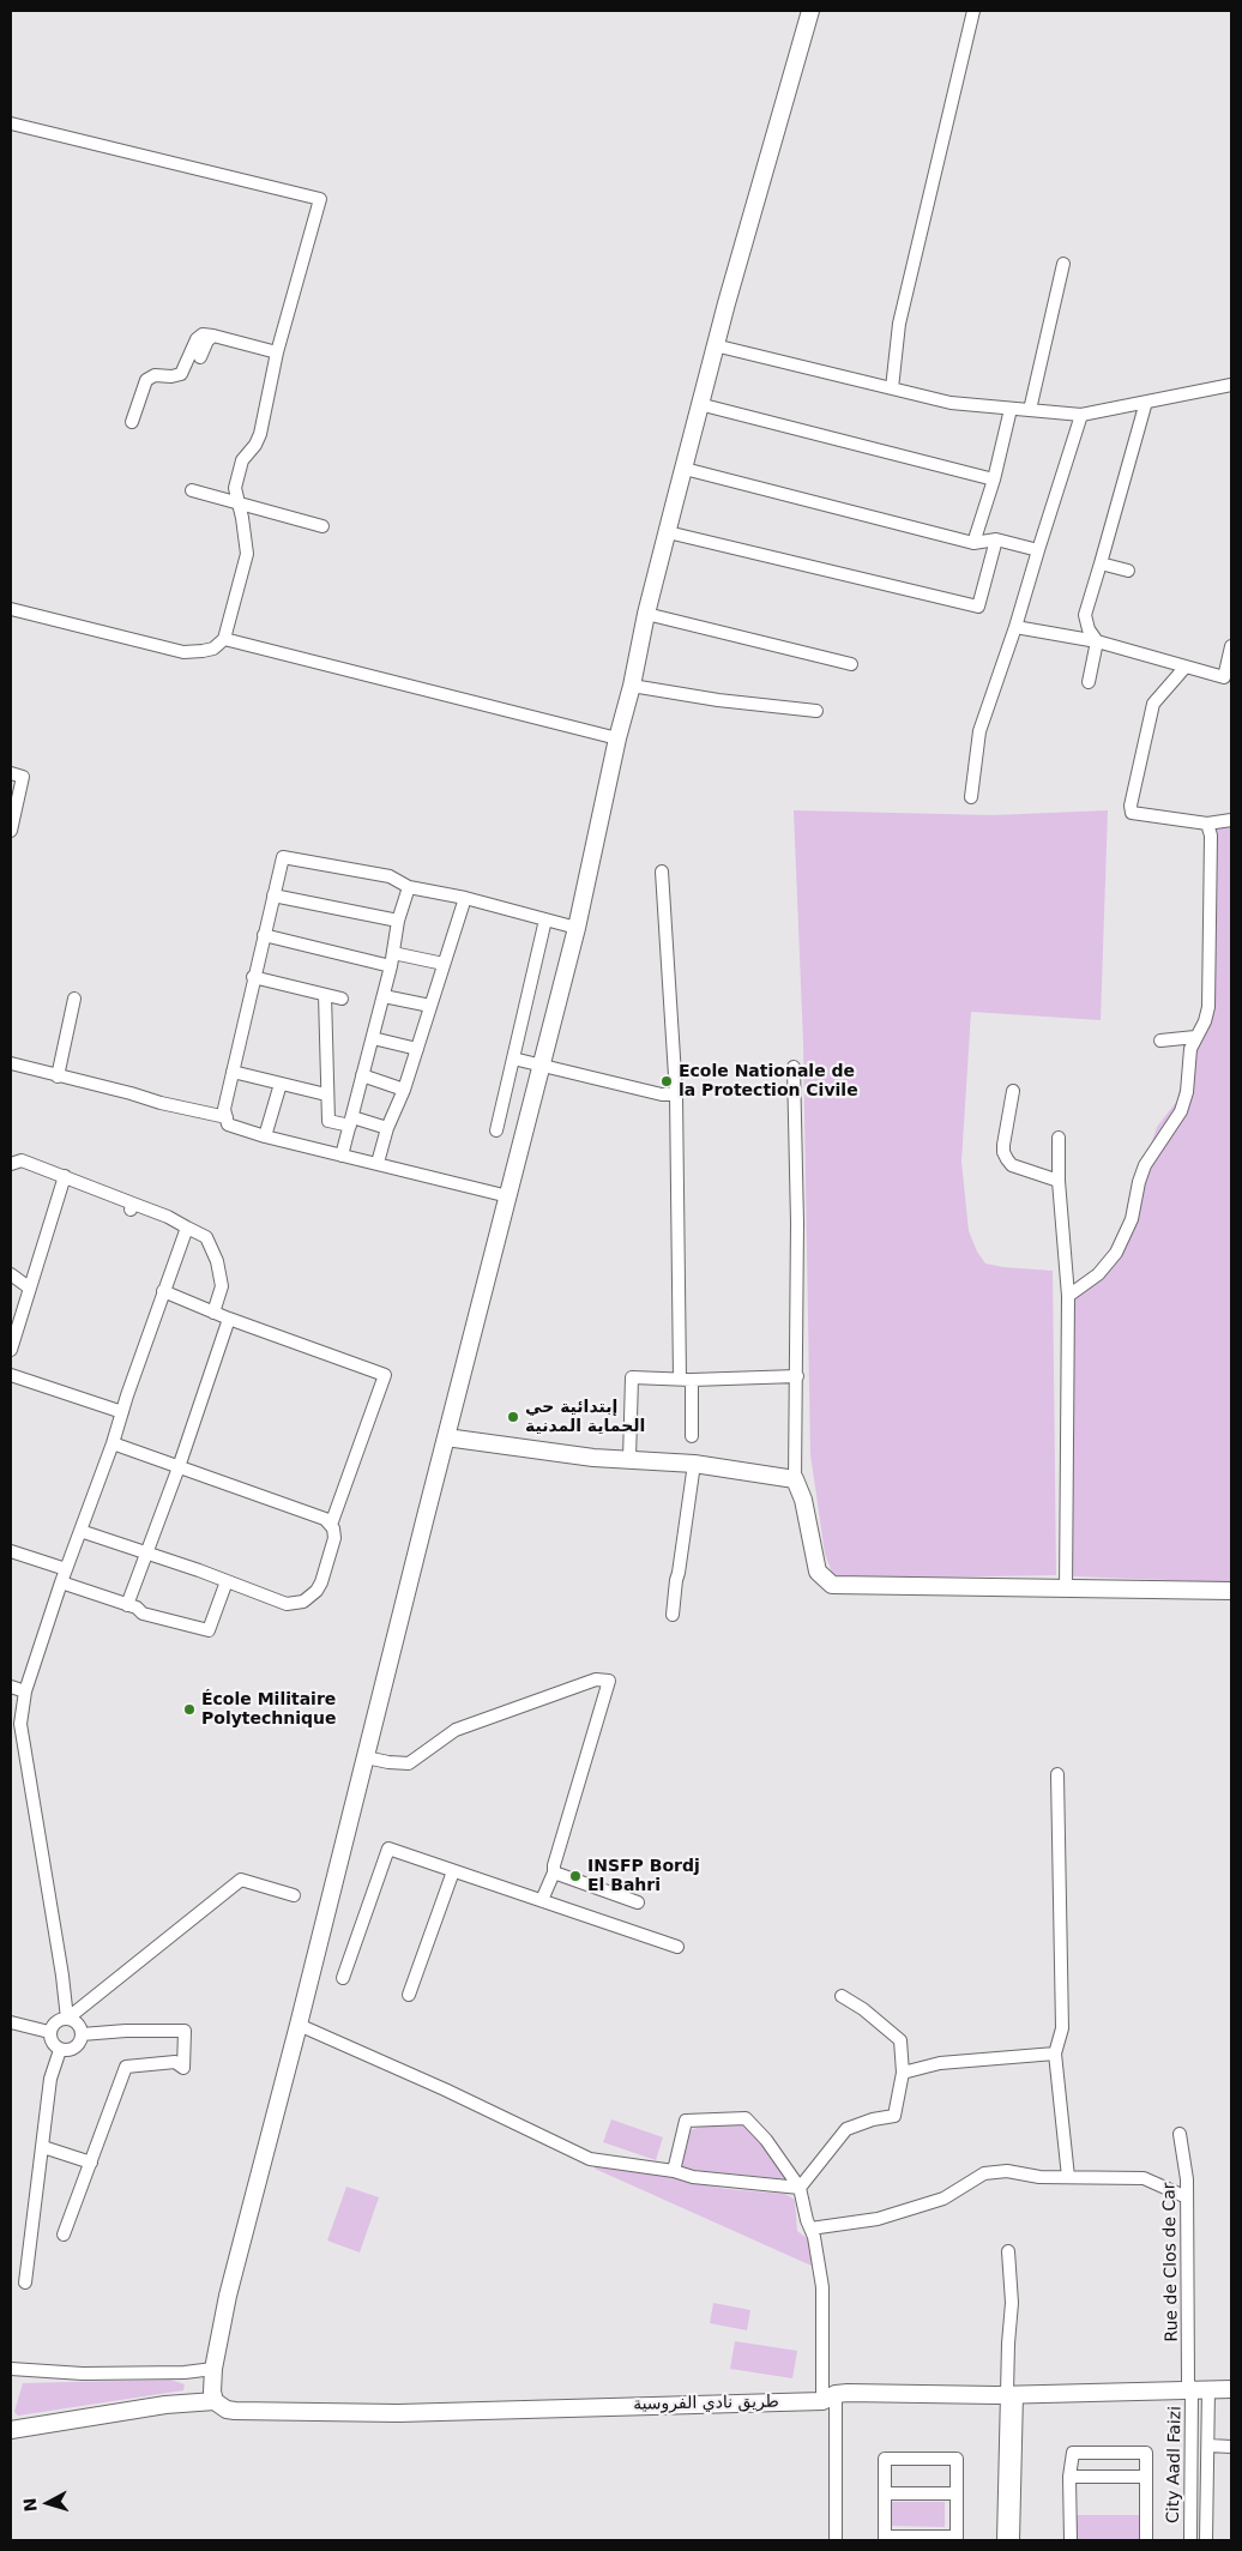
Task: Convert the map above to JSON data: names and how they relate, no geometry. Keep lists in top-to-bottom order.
{
  "streets": {
    "main road": ["طريق نادي الفروسية"],
    "street": ["Rue de Clos de Car", "City Aadl Faizi"]
  },
  "crossings": [
    ["Rue de Clos de Car", "طريق نادي الفروسية"],
    ["Rue de Clos de Car", "City Aadl Faizi"],
    ["طريق نادي الفروسية", "City Aadl Faizi"]
  ],
  "places": [
    "Ecole Nationale de la Protection Civile",
    "إبتدائية حي الحماية المدنية",
    "École Militaire Polytechnique",
    "INSFP Bordj El Bahri"
  ],
  "north": "left"
}
